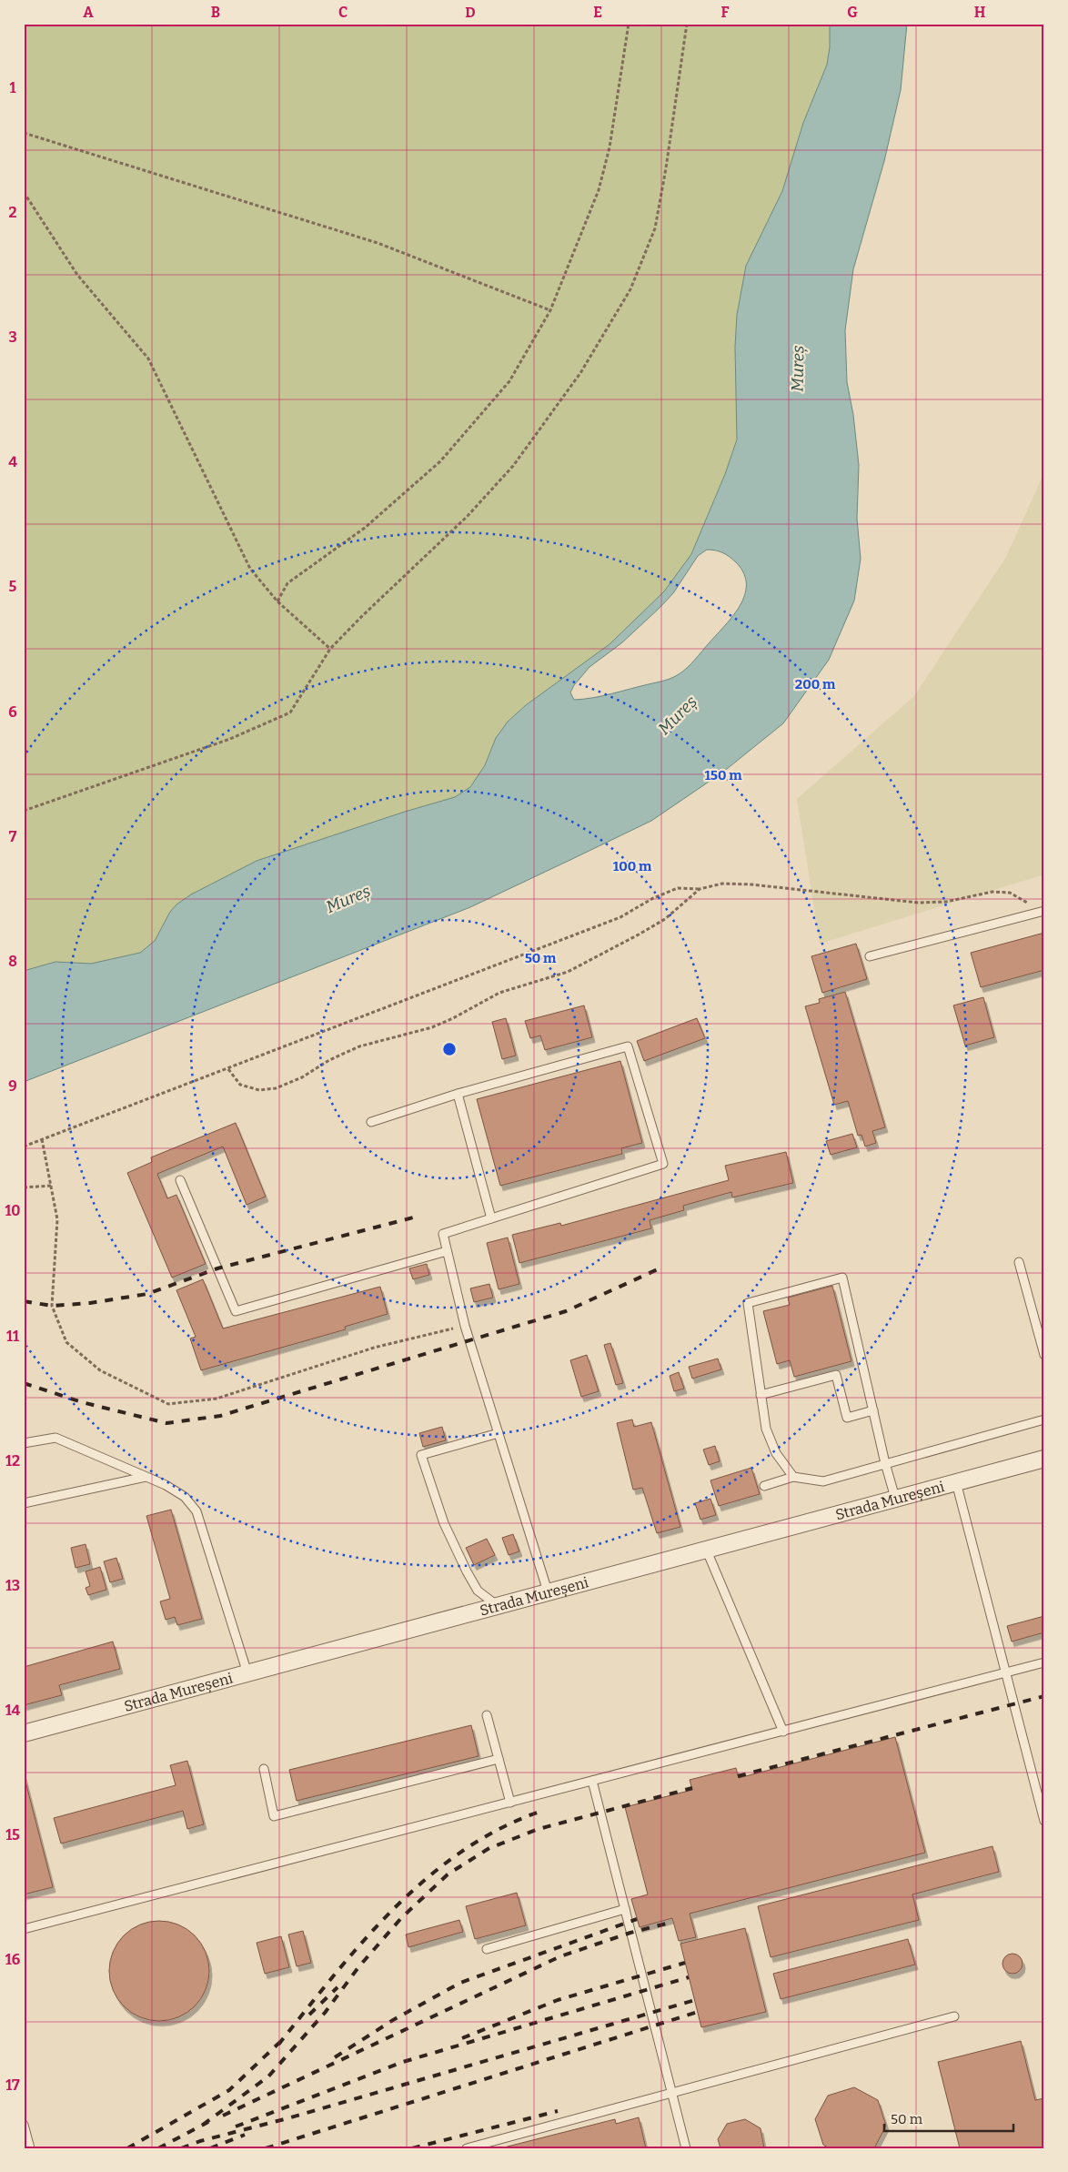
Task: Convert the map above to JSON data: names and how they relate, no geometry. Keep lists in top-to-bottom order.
{
  "streets": {
    "street": ["Strada Mureșeni"]
  },
  "water": ["Mureș"],
  "scale_bar": "50 m",
  "grid": {
    "columns": [
      "A",
      "B",
      "C",
      "D",
      "E",
      "F",
      "G",
      "H"
    ],
    "rows": [
      "1",
      "2",
      "3",
      "4",
      "5",
      "6",
      "7",
      "8",
      "9",
      "10",
      "11",
      "12",
      "13",
      "14",
      "15",
      "16",
      "17"
    ]
  },
  "rings": [
    "200 m",
    "150 m",
    "100 m",
    "50 m"
  ]
}
